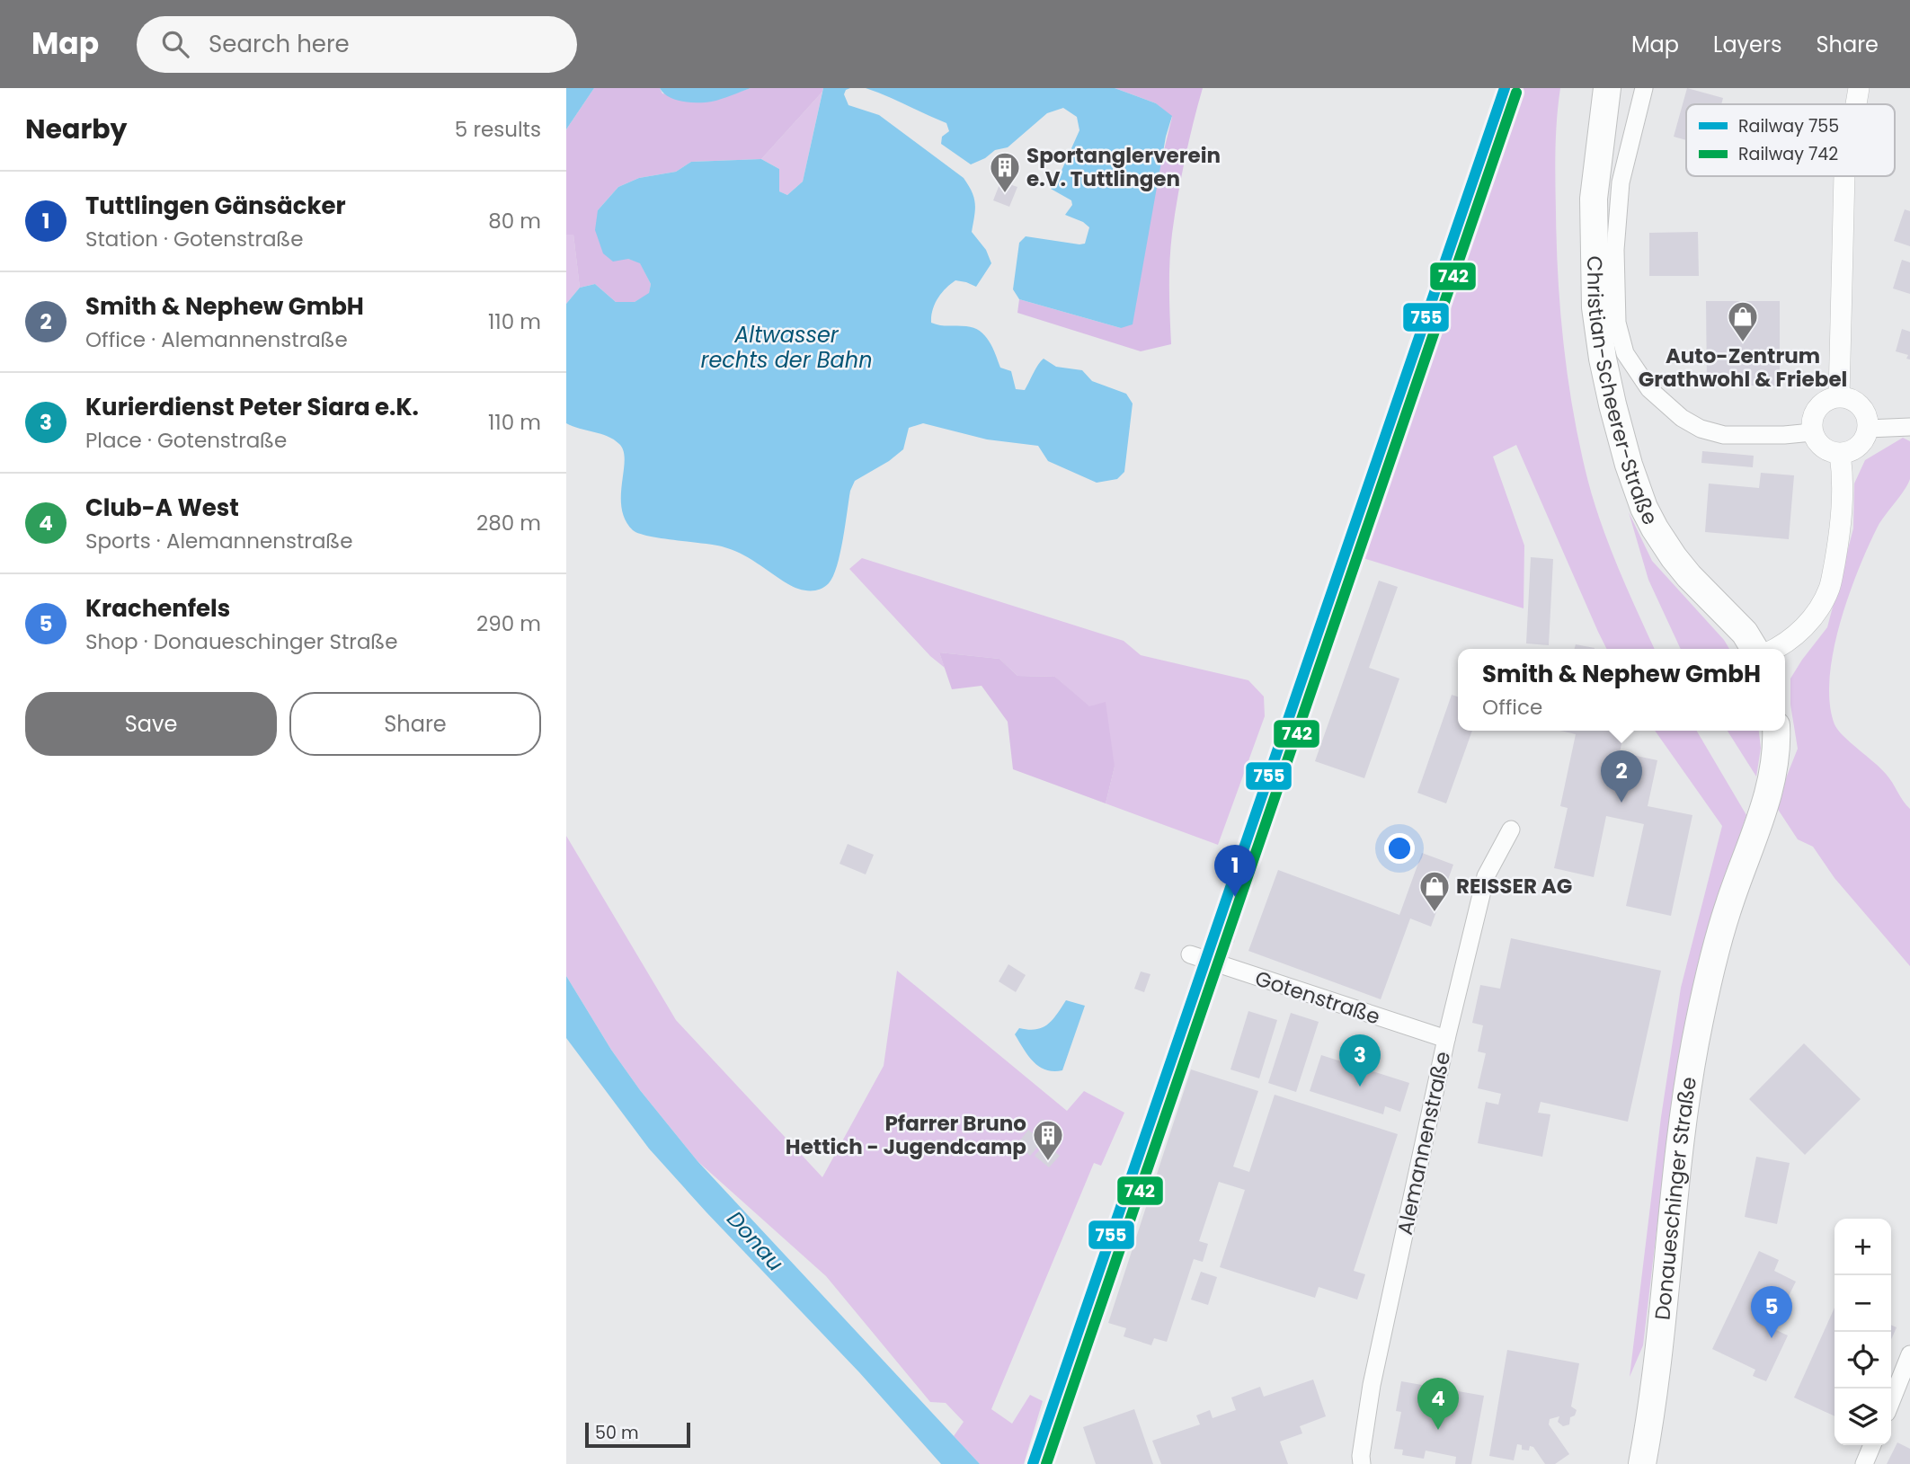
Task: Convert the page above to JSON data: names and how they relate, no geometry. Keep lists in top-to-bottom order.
{
  "streets": {
    "main road": ["Christian-Scheerer-Straße", "Donaueschinger Straße"],
    "street": ["Gotenstraße", "Alemannenstraße"]
  },
  "crossings": [
    ["Gotenstraße", "Alemannenstraße"]
  ],
  "water": ["Altwasser rechts der Bahn", "Donau"],
  "places": {
    "building": ["Sportanglerverein e.V. Tuttlingen", "Pfarrer Bruno Hettich - Jugendcamp"],
    "shop": ["Auto-Zentrum Grathwohl & Friebel", "REISSER AG"]
  },
  "lines": ["rail line 755", "rail line 742"],
  "legend": ["Railway 755", "Railway 742"],
  "scale_bar": "50 m",
  "page": {
    "header": "Map",
    "search": "Search here",
    "nav": ["Map", "Layers", "Share"],
    "heading": ["Nearby", "5 results"],
    "list": [
      {
        "mark": "1",
        "name": "Tuttlingen Gänsäcker",
        "note": "Station · Gotenstraße",
        "value": "80 m"
      },
      {
        "mark": "2",
        "name": "Smith & Nephew GmbH",
        "note": "Office · Alemannenstraße",
        "value": "110 m"
      },
      {
        "mark": "3",
        "name": "Kurierdienst Peter Siara e.K.",
        "note": "Place · Gotenstraße",
        "value": "110 m"
      },
      {
        "mark": "4",
        "name": "Club-A West",
        "note": "Sports · Alemannenstraße",
        "value": "280 m"
      },
      {
        "mark": "5",
        "name": "Krachenfels",
        "note": "Shop · Donaueschinger Straße",
        "value": "290 m"
      }
    ],
    "popup": ["Smith & Nephew GmbH", "Office"],
    "buttons": ["Save", "Share"],
    "pins": [
      "2",
      "1",
      "3",
      "5",
      "4"
    ],
    "map_buttons": ["+", "−"],
    "scale": "50 m"
  }
}
